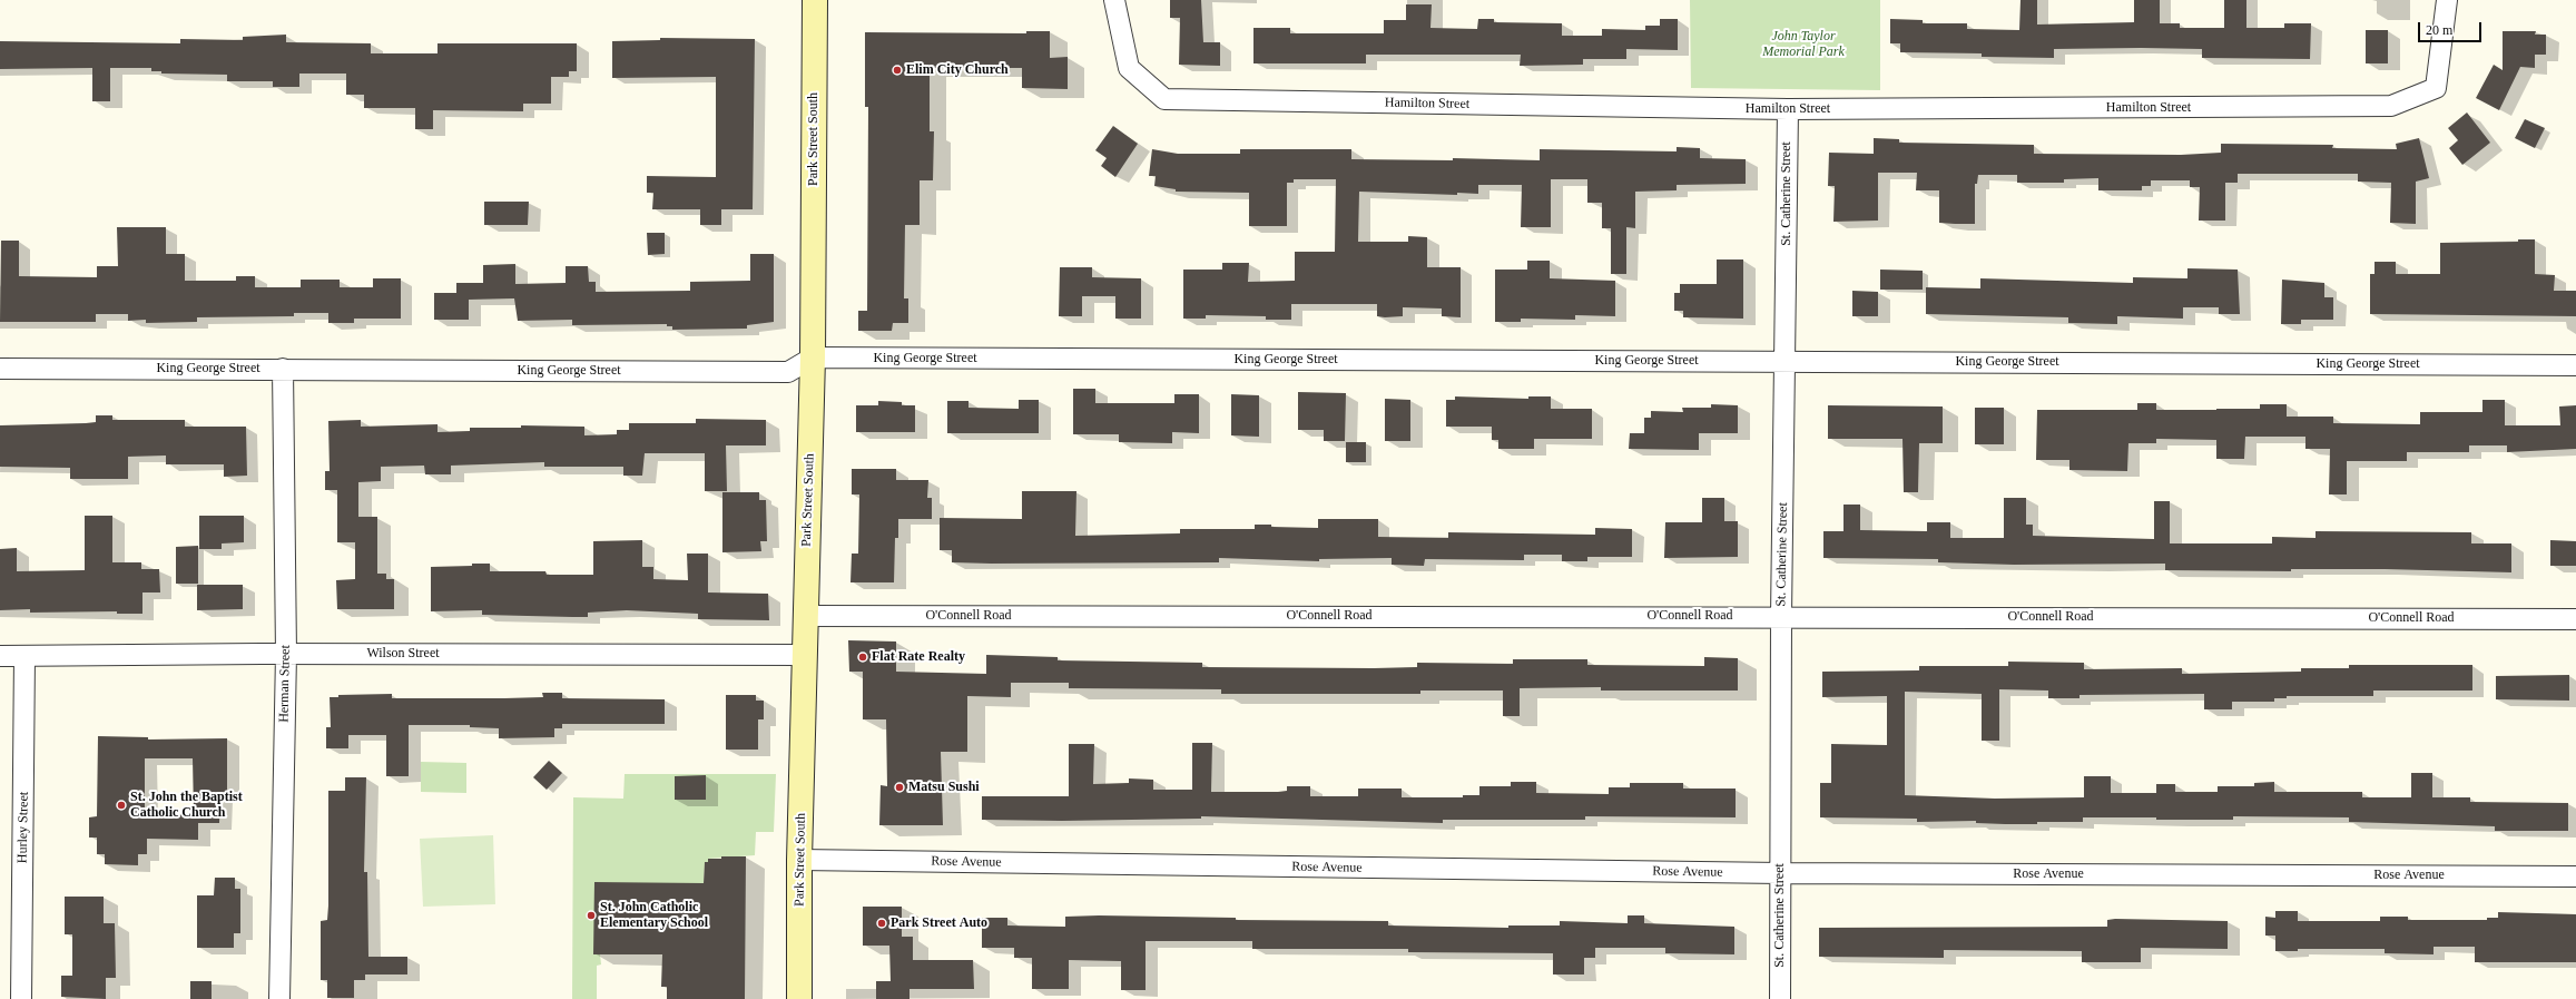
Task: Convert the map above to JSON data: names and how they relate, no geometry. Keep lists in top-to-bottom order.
{
  "streets": {
    "street": [
      "Hamilton Street",
      "Park Street South",
      "St. Catherine Street",
      "King George Street",
      "O'Connell Road",
      "Wilson Street",
      "Herman Street",
      "Hurley Street",
      "Rose Avenue"
    ]
  },
  "crossings": [
    ["Hamilton Street", "St. Catherine Street"],
    ["Park Street South", "King George Street"],
    ["Park Street South", "O'Connell Road"],
    ["Park Street South", "Wilson Street"],
    ["Park Street South", "Rose Avenue"],
    ["St. Catherine Street", "King George Street"],
    ["St. Catherine Street", "O'Connell Road"],
    ["St. Catherine Street", "Rose Avenue"],
    ["King George Street", "Herman Street"],
    ["Wilson Street", "Herman Street"],
    ["Wilson Street", "Hurley Street"]
  ],
  "parks": ["John Taylor Memorial Park"],
  "places": [
    "Elim City Church",
    "Flat Rate Realty",
    "Matsu Sushi",
    "St. John the Baptist Catholic Church",
    "St. John Catholic Elementary School",
    "Park Street Auto"
  ],
  "scale_bar": "20 m"
}
